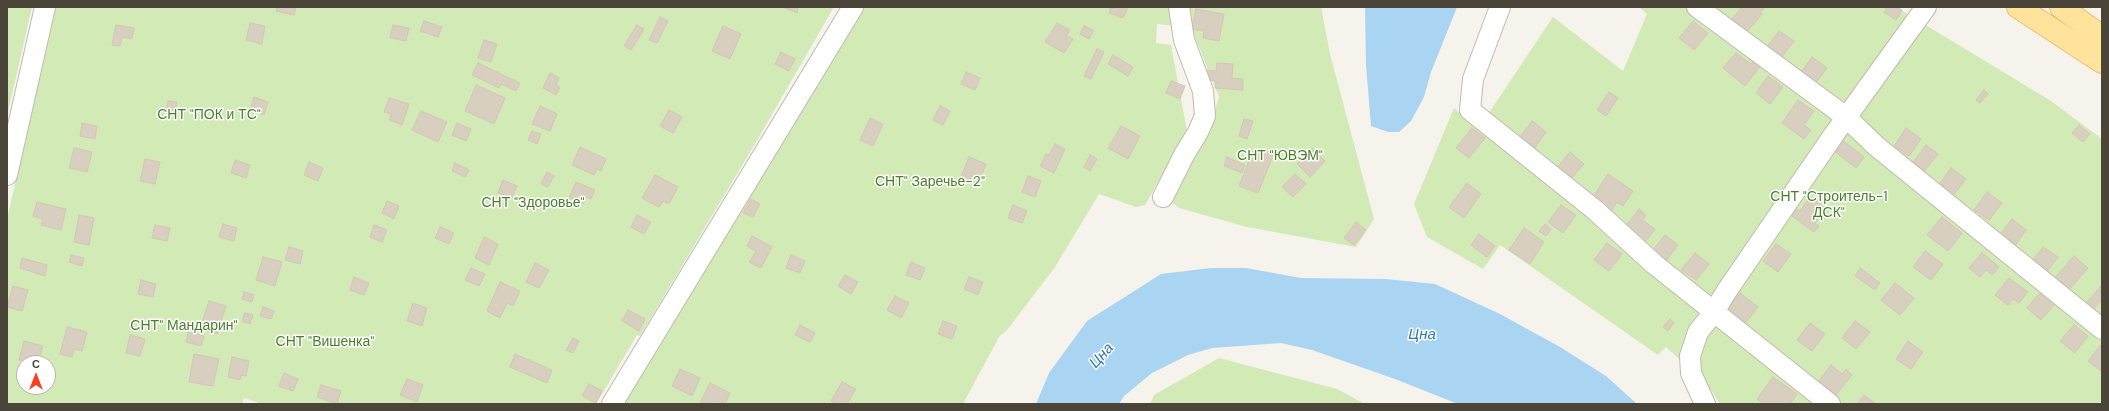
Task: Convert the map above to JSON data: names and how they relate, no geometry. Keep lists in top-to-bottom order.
{
  "water": ["Цна"],
  "parks": [
    "СНТ \"ПОК и ТС\"",
    "СНТ \"ЮВЭМ\"",
    "СНТ\" Заречье-2\"",
    "СНТ \"Строитель-1 ДСК\"",
    "СНТ \"Здоровье\"",
    "СНТ\" Мандарин\"",
    "СНТ \"Вишенка\""
  ],
  "north": "top"
}
